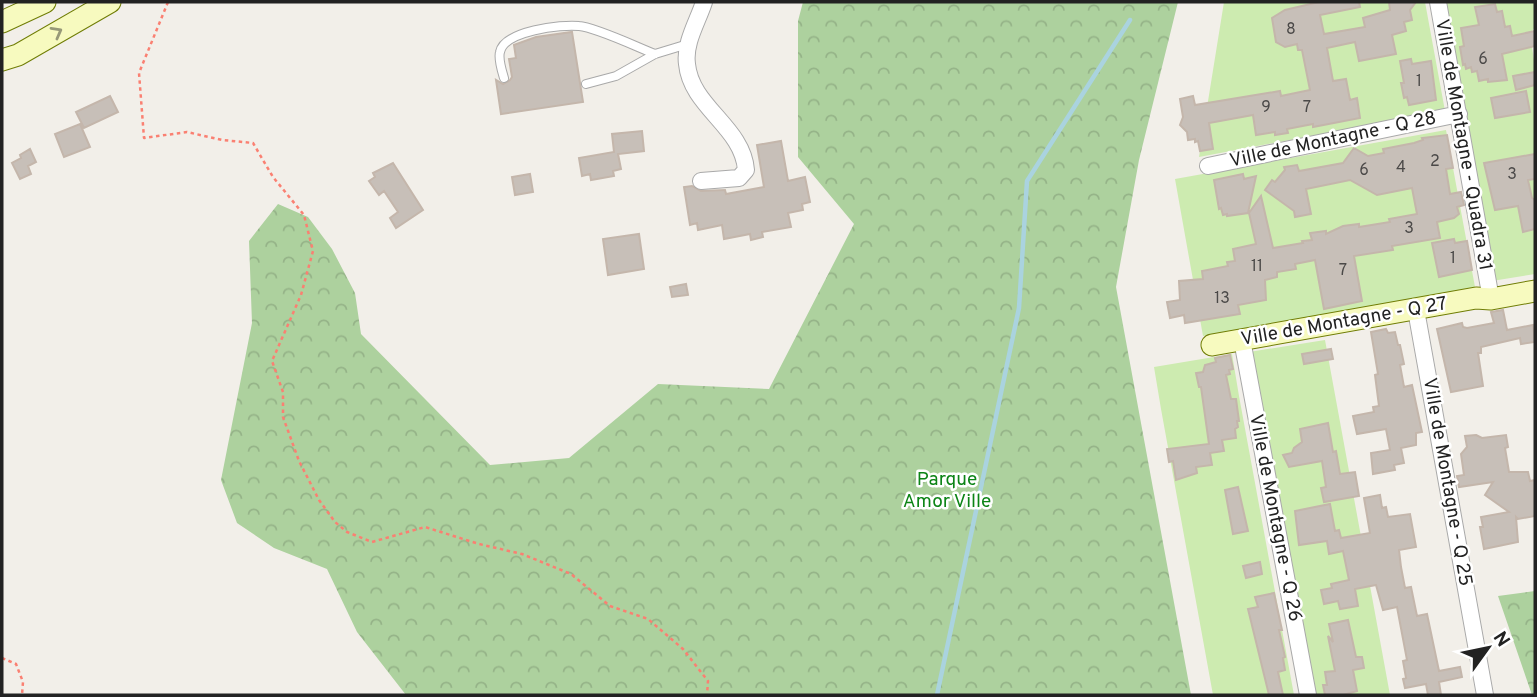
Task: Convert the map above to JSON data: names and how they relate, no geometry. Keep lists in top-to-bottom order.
{
  "streets": {
    "street": [
      "Ville de Montagne - Q 28",
      "Ville de Montagne - Quadra 31",
      "Ville de Montagne - Q 27",
      "Ville de Montagne - Q 25",
      "Ville de Montagne - Q 26"
    ]
  },
  "crossings": [
    ["Ville de Montagne - Q 28", "Ville de Montagne - Quadra 31"],
    ["Ville de Montagne - Quadra 31", "Ville de Montagne - Q 27"],
    ["Ville de Montagne - Q 27", "Ville de Montagne - Q 25"],
    ["Ville de Montagne - Q 27", "Ville de Montagne - Q 26"]
  ],
  "parks": ["Parque Amor Ville"],
  "house_numbers": [
    "8",
    "6",
    "1",
    "9",
    "7",
    "2",
    "4",
    "6",
    "3",
    "3",
    "1",
    "11",
    "7",
    "13"
  ],
  "north": "top right"
}
